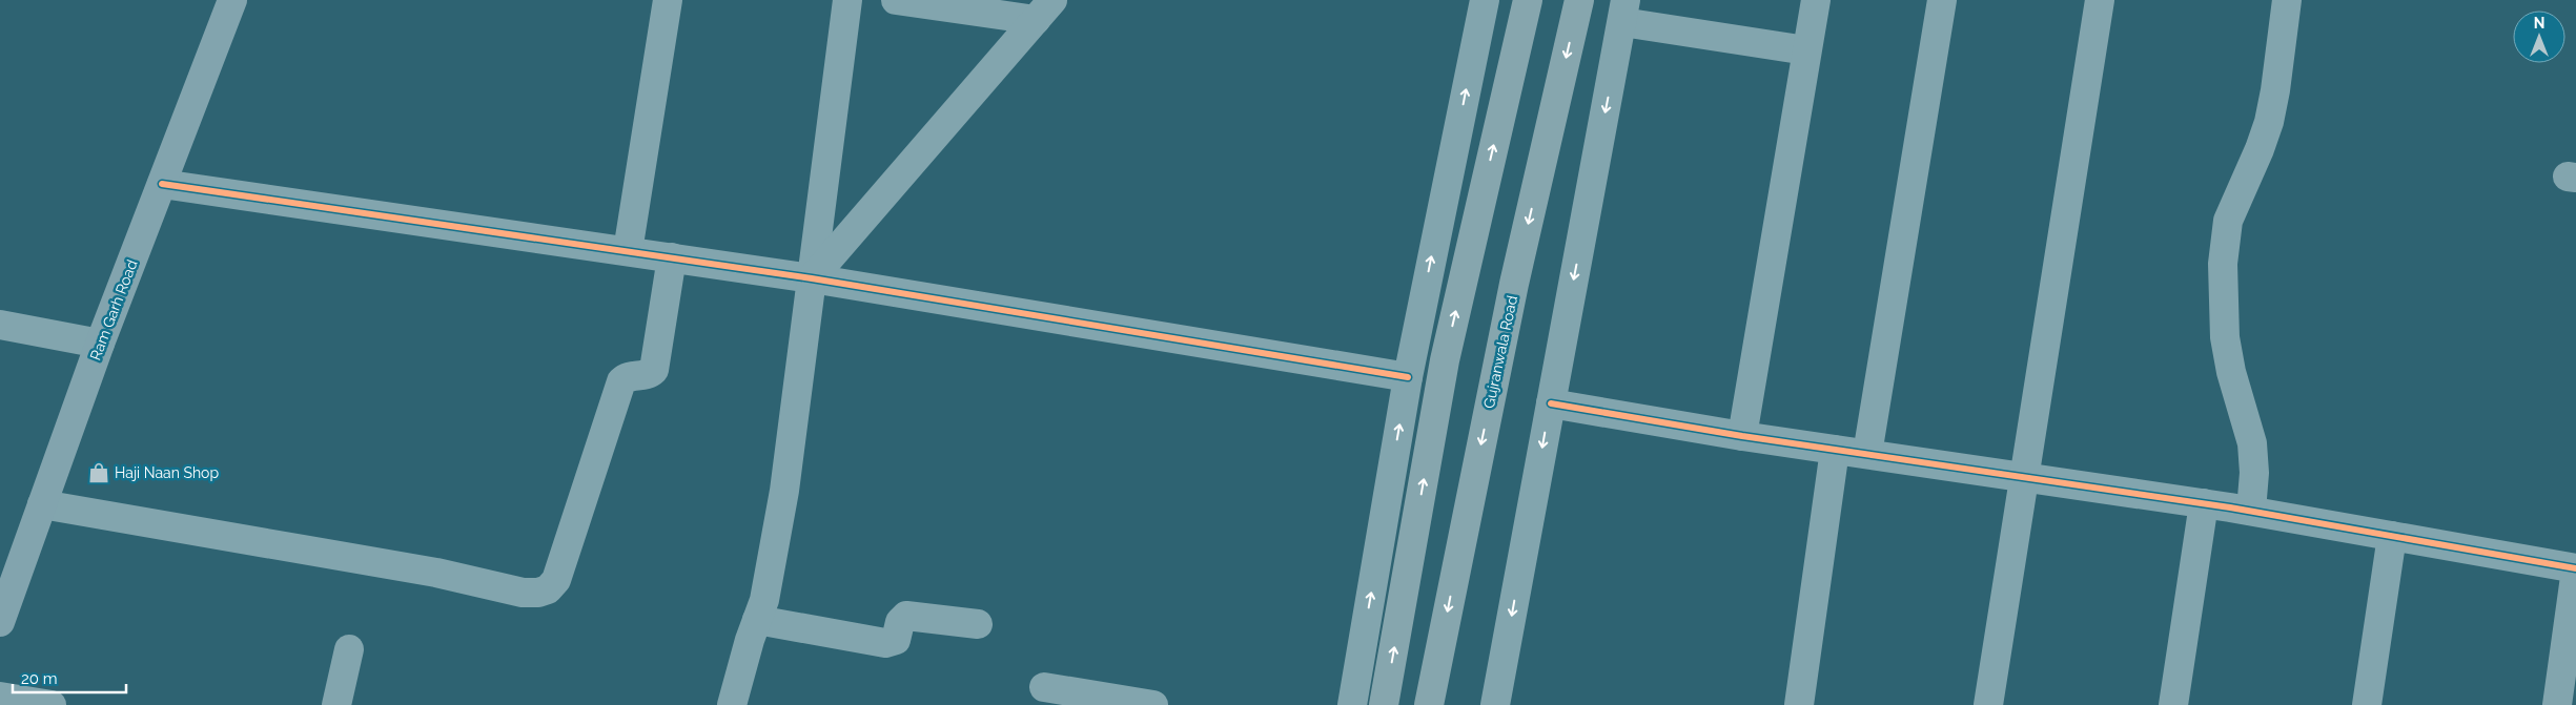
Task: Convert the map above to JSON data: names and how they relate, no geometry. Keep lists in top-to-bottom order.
{
  "streets": {
    "highway": ["Gujranwala Road"],
    "main road": ["Ram Garh Road"]
  },
  "places": {
    "shop": ["Haji Naan Shop"]
  },
  "scale_bar": "20 m",
  "north": "top"
}
